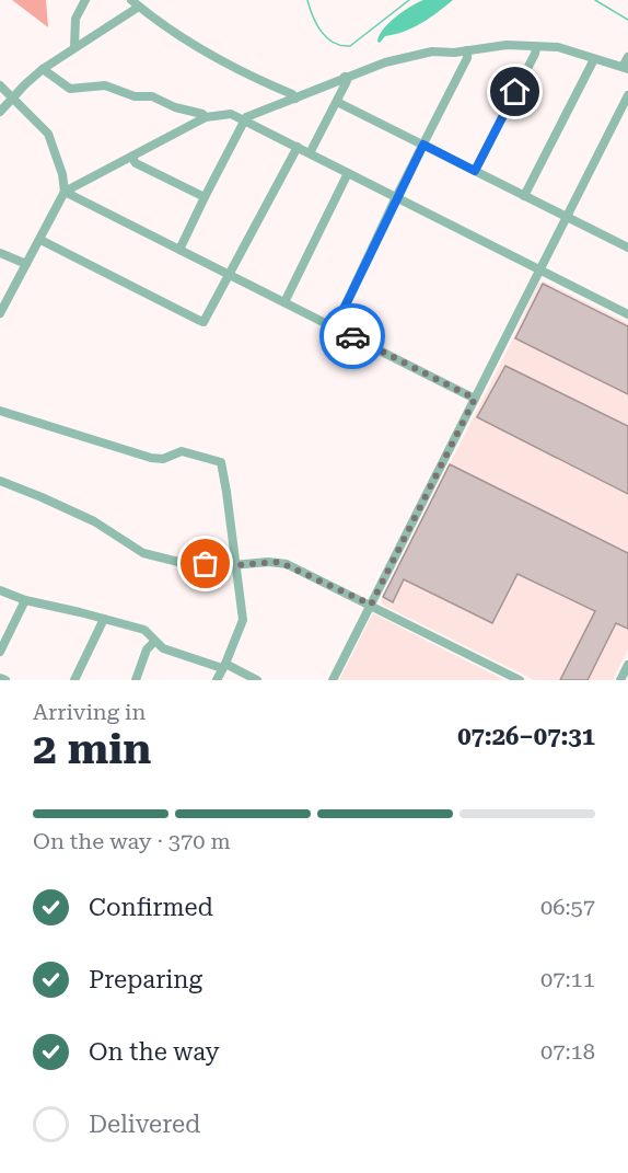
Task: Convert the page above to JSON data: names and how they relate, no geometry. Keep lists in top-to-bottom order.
{
  "page": {
    "heading": ["2 min", "Arriving in", "07:26–07:31"],
    "bar": "On the way · 370 m",
    "list": [
      ["Confirmed", "06:57"],
      ["Preparing", "07:11"],
      ["On the way", "07:18"],
      "Delivered"
    ]
  }
}
